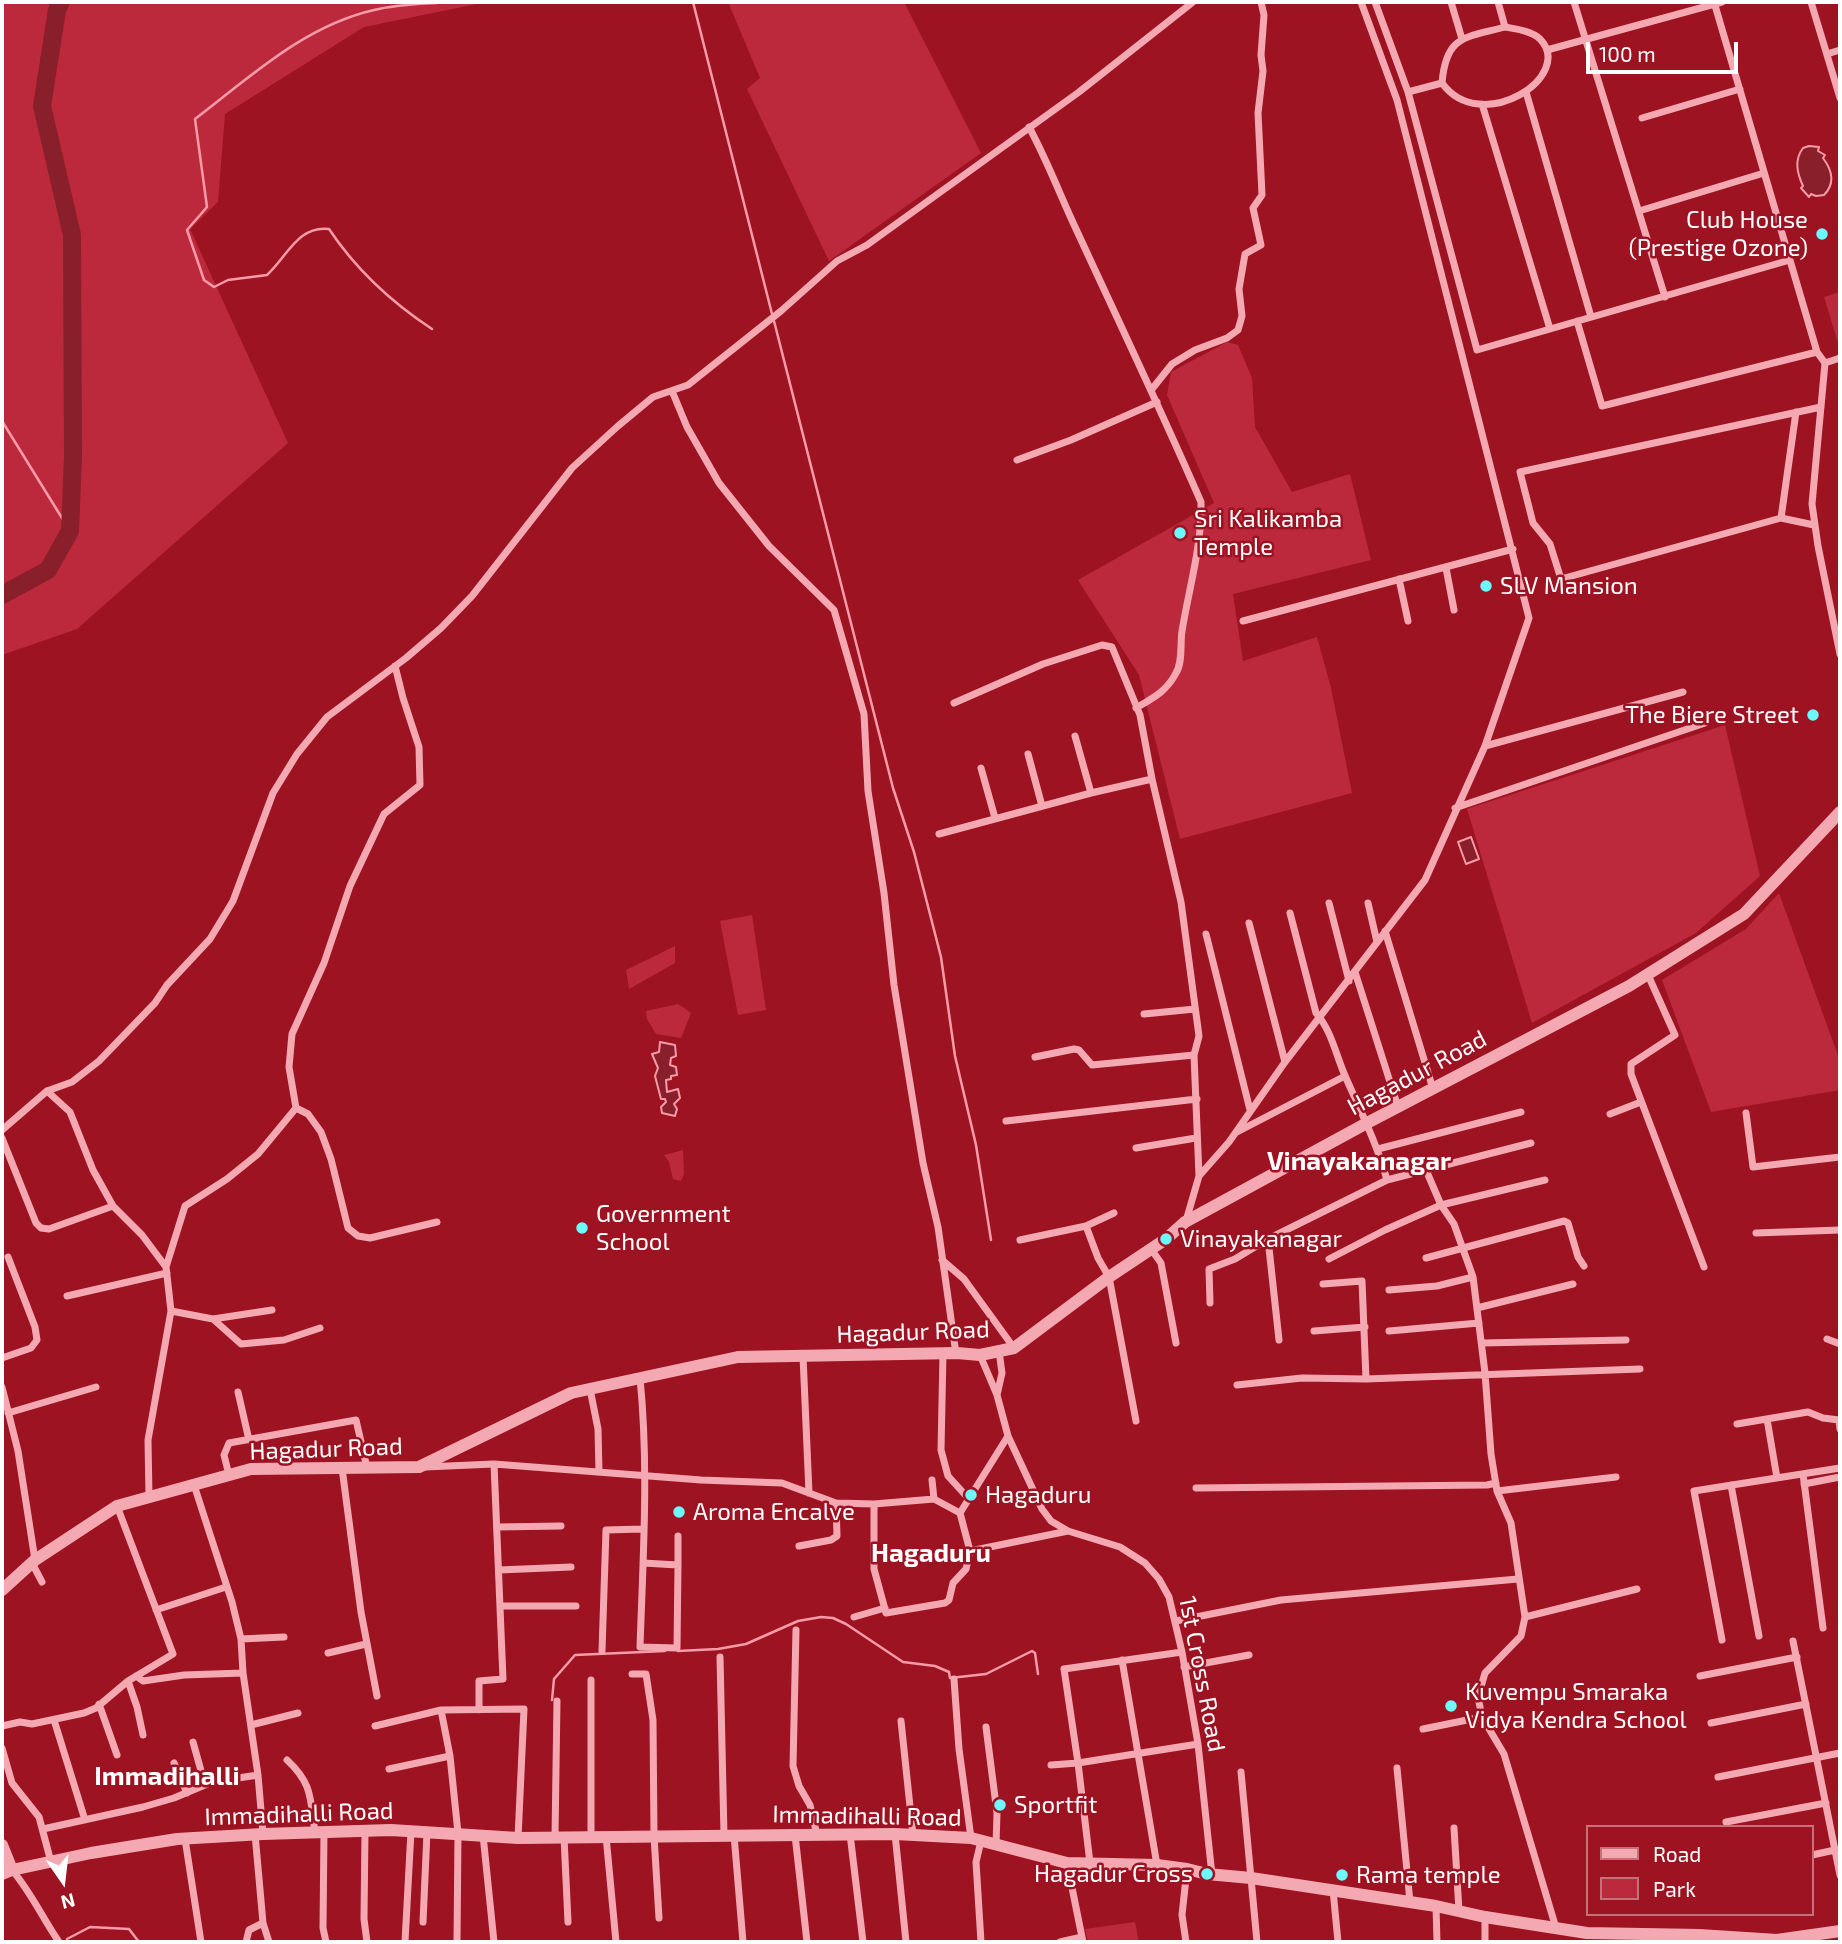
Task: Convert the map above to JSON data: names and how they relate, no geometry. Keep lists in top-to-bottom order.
{
  "streets": {
    "street": ["Hagadur Road", "1st Cross Road", "Immadihalli Road"]
  },
  "crossings": [
    ["Hagadur Road", "1st Cross Road"],
    ["1st Cross Road", "Immadihalli Road"]
  ],
  "districts": ["Vinayakanagar", "Hagaduru", "Immadihalli"],
  "places": [
    "Club House (Prestige Ozone)",
    "Sri Kalikamba Temple",
    "SLV Mansion",
    "The Biere Street",
    "Government School",
    "Vinayakanagar",
    "Hagaduru",
    "Aroma Encalve",
    "Kuvempu Smaraka Vidya Kendra School",
    "Sportfit",
    "Hagadur Cross",
    "Rama temple"
  ],
  "legend": ["Road", "Park"],
  "scale_bar": "100 m",
  "north": "bottom"
}
